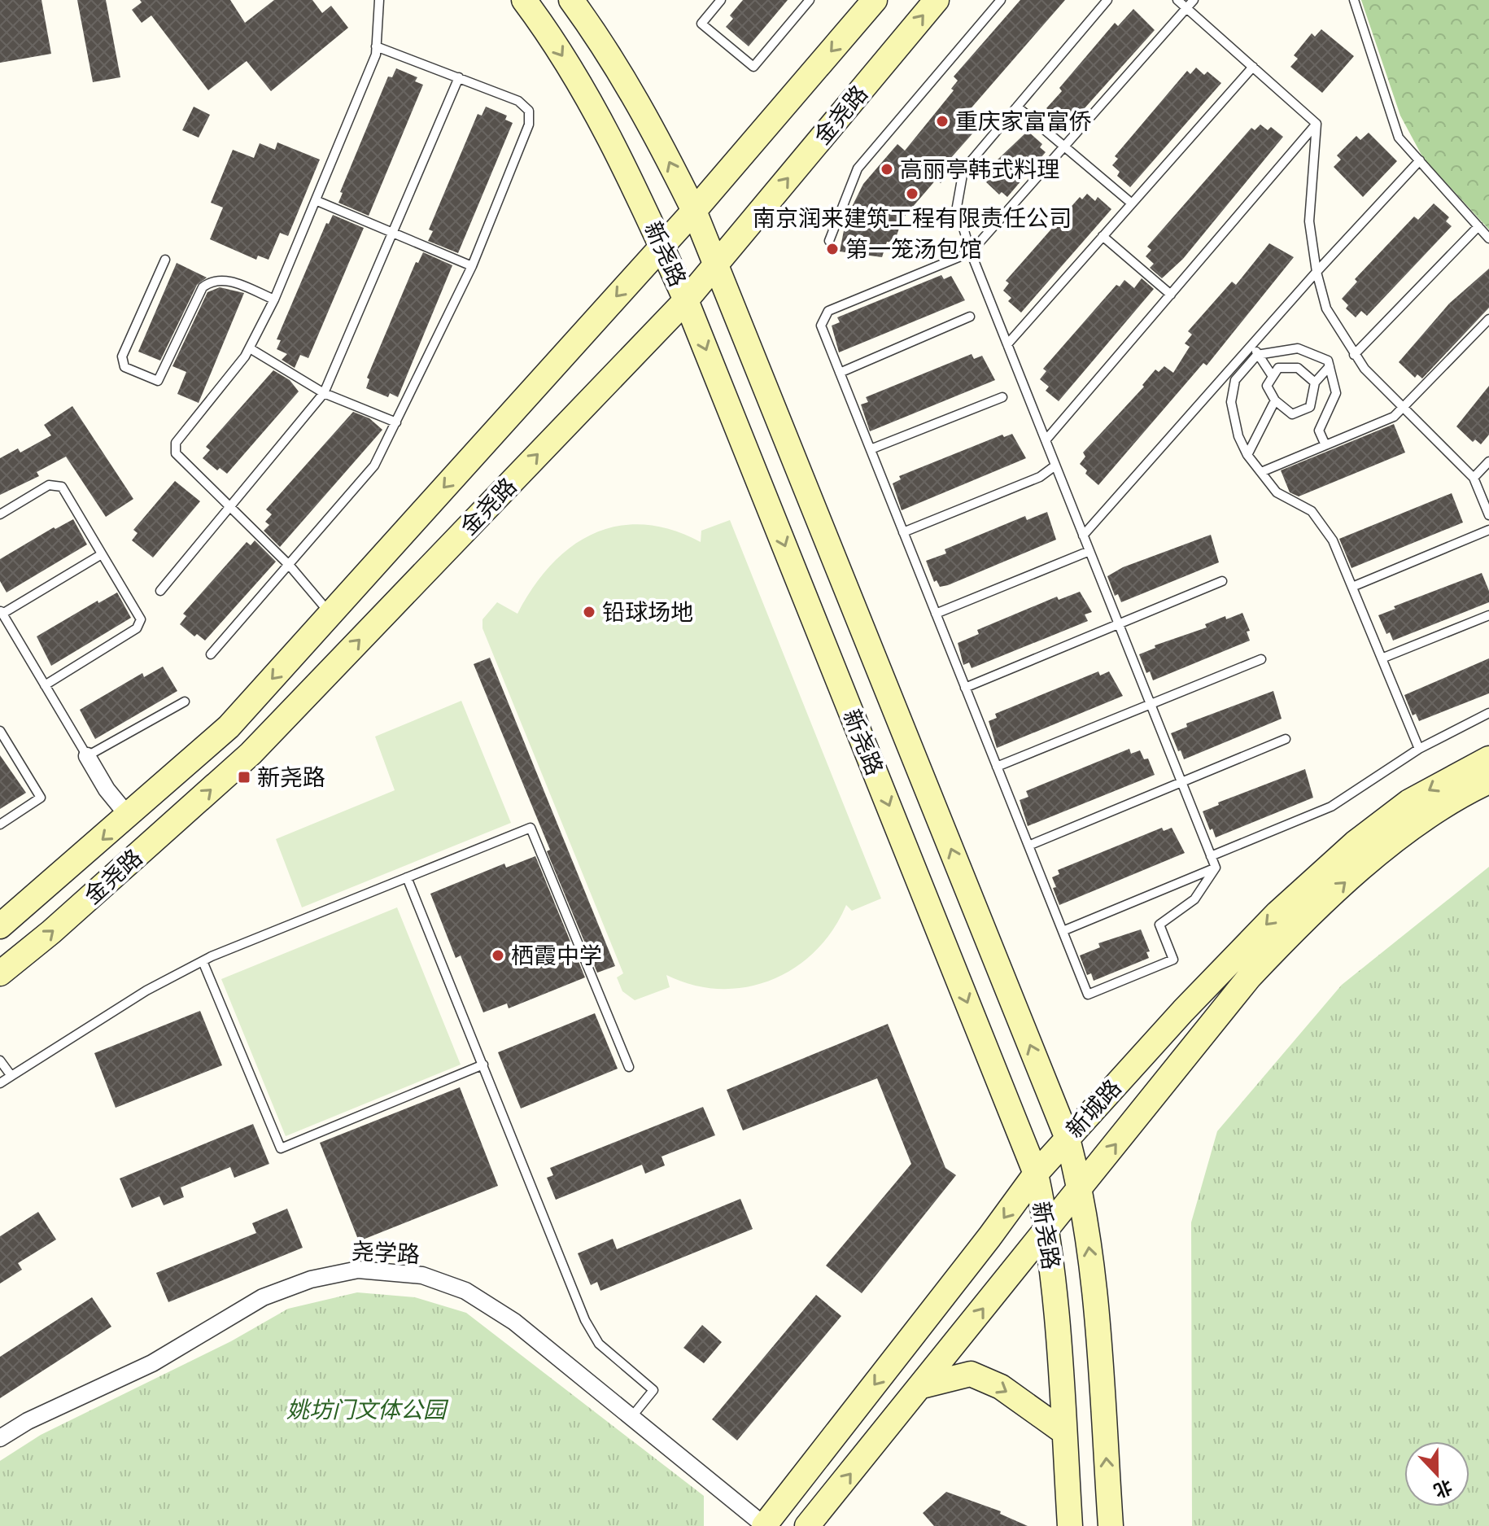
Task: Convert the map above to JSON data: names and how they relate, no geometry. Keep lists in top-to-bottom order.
{
  "streets": {
    "main road": ["金尧路", "新尧路", "新城路"],
    "street": ["尧学路"]
  },
  "crossings": [
    ["金尧路", "新尧路"],
    ["新尧路", "新城路"],
    ["新城路", "尧学路"]
  ],
  "parks": ["姚坊门文体公园"],
  "places": {
    "other": [
      "重庆家富富侨",
      "高丽亭韩式料理",
      "南京润来建筑工程有限责任公司",
      "第一笼汤包馆",
      "铅球场地",
      "栖霞中学"
    ],
    "transit": ["新尧路"]
  },
  "north": "bottom"
}
